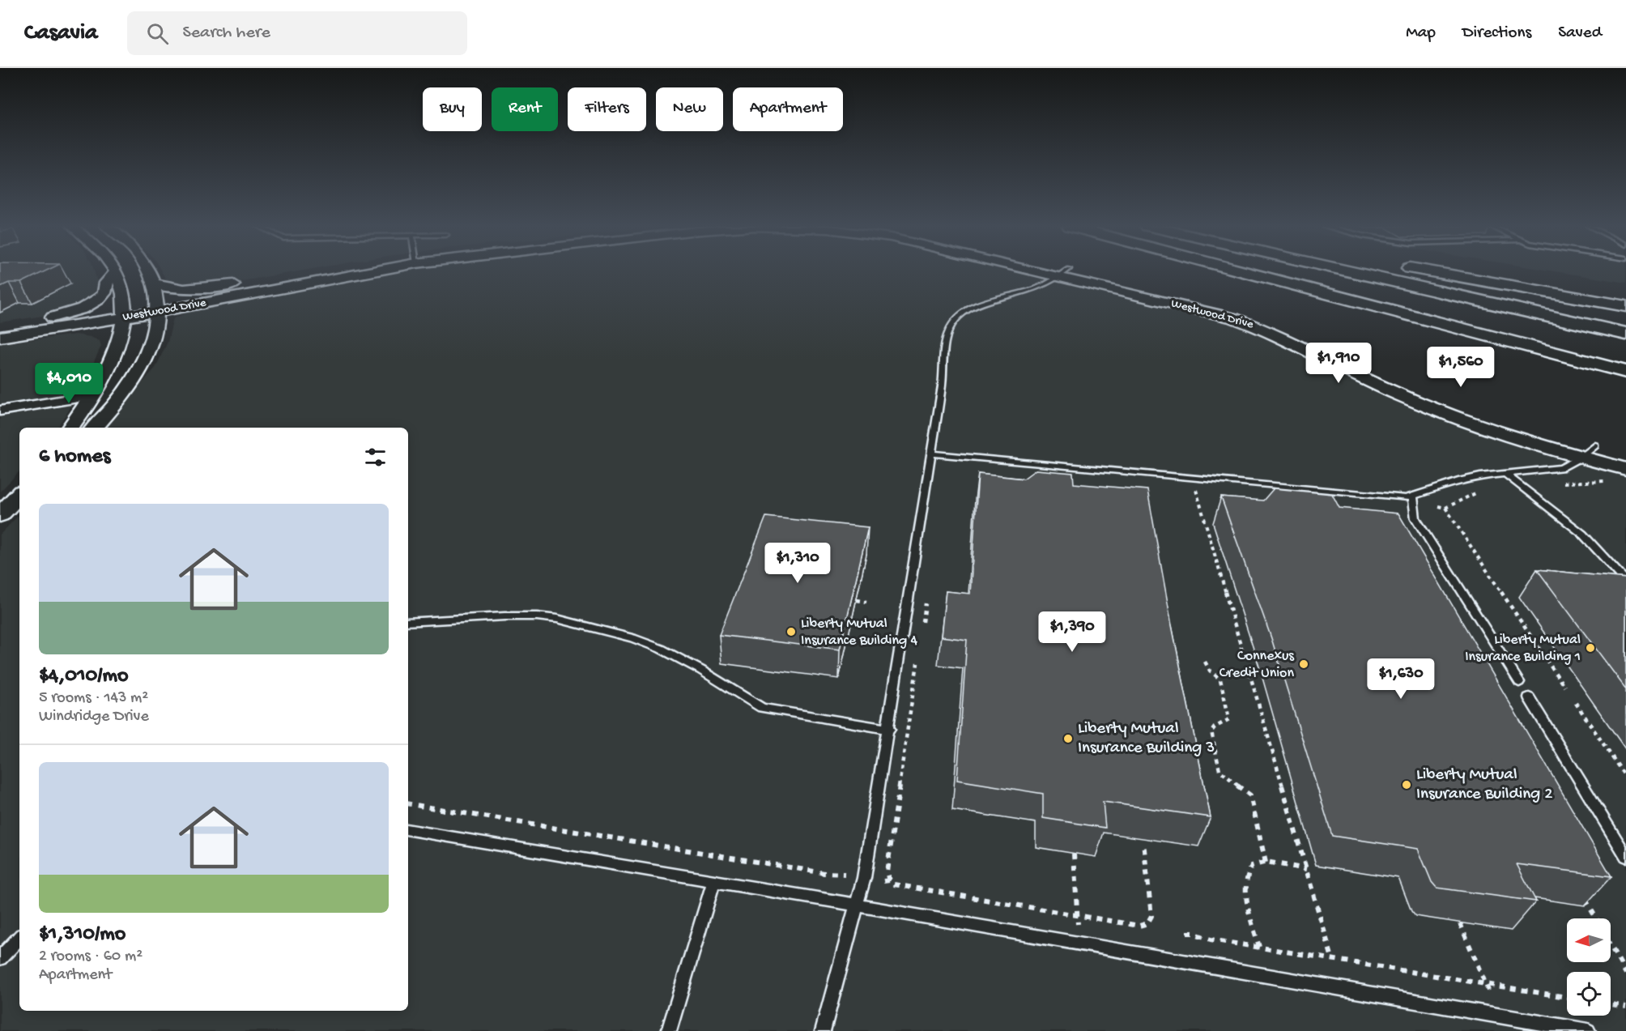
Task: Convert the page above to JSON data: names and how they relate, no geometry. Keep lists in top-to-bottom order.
{
  "streets": {
    "street": ["Westwood Drive"]
  },
  "places": [
    "Liberty Mutual Insurance Building 4",
    "Liberty Mutual Insurance Building 1",
    "Connexus Credit Union",
    "Liberty Mutual Insurance Building 3",
    "Liberty Mutual Insurance Building 2"
  ],
  "north": "left",
  "page": {
    "header": "Casavia",
    "search": "Search here",
    "nav": ["Map", "Directions", "Saved"],
    "chip": [
      "Buy",
      "Rent",
      "Filters",
      "New",
      "Apartment"
    ],
    "price": [
      "$1,910",
      "$1,560",
      "$4,010",
      "$1,310",
      "$1,390",
      "$1,630"
    ],
    "heading": "6 homes",
    "list": [
      {
        "name": "$4,010/mo",
        "note": "5 rooms · 143 m² · Windridge Drive"
      },
      {
        "name": "$1,310/mo",
        "note": "2 rooms · 60 m² · Apartment"
      }
    ]
  }
}
